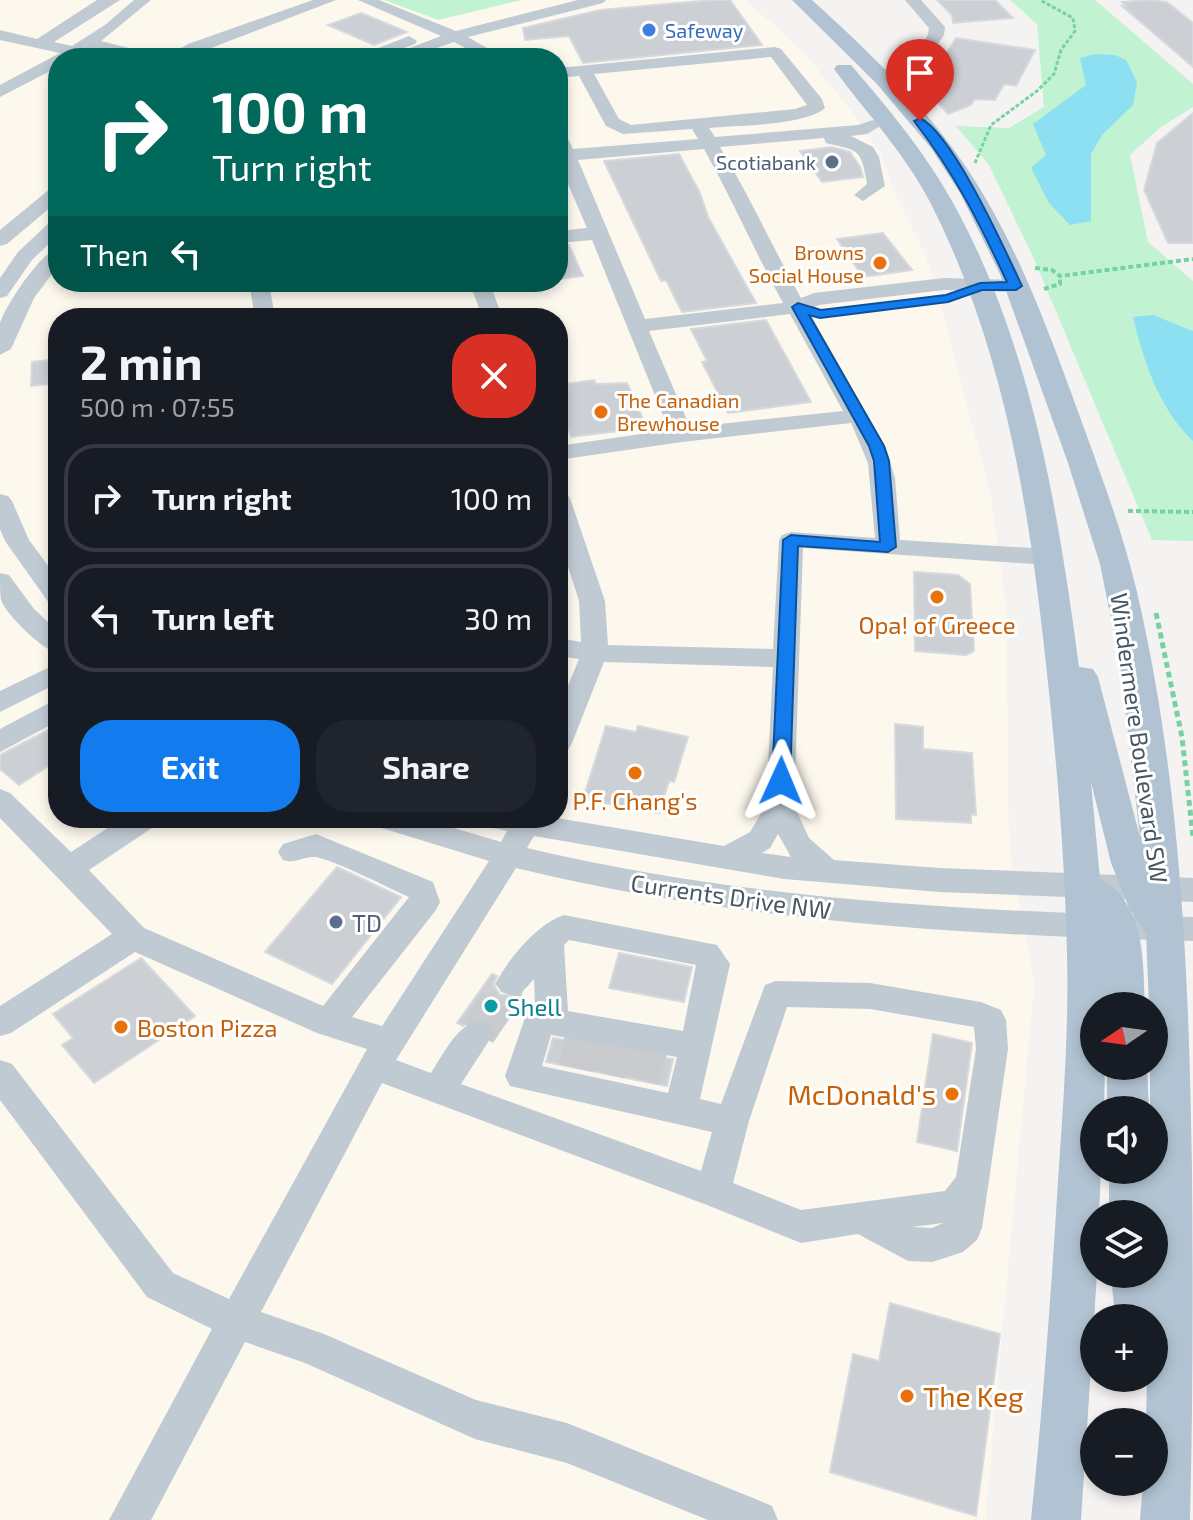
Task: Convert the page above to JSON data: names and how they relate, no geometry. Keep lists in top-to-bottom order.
{
  "streets": {
    "main road": ["Windermere Boulevard SW"],
    "street": ["Currents Drive NW"]
  },
  "crossings": [
    ["Windermere Boulevard SW", "Currents Drive NW"]
  ],
  "places": [
    "Safeway",
    "Scotiabank",
    "Browns Social House",
    "The Canadian Brewhouse",
    "Opa! of Greece",
    "P.F. Chang's",
    "TD",
    "Shell",
    "Boston Pizza",
    "McDonald's",
    "The Keg"
  ],
  "north": "left",
  "page": {
    "turn": ["100 m", "Turn right"],
    "then": "Then",
    "heading": ["2 min", "500 m · 07:55"],
    "list": [
      {
        "name": "Turn right",
        "value": "100 m"
      },
      {
        "name": "Turn left",
        "value": "30 m"
      }
    ],
    "buttons": ["Exit", "Share"],
    "map_buttons": ["+", "−"]
  }
}
